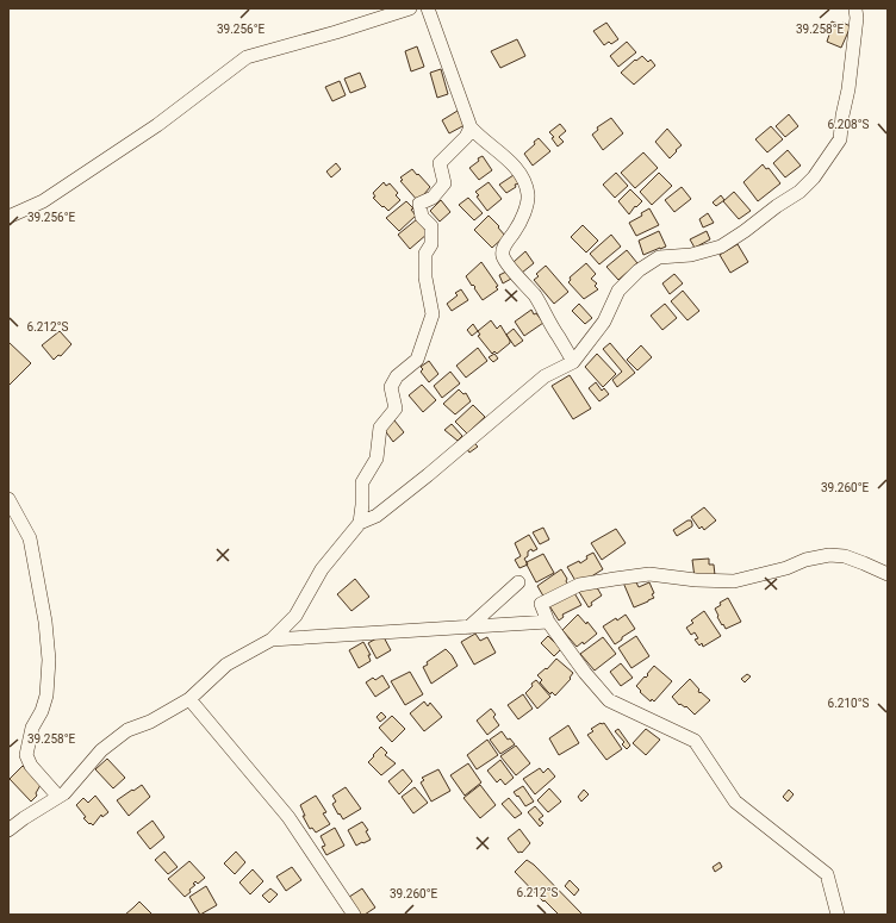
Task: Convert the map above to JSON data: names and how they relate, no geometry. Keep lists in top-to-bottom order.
{
  "coordinates": [
    "39.256°E",
    "39.258°E",
    "6.208°S",
    "6.212°S",
    "39.260°E",
    "6.210°S"
  ]
}
